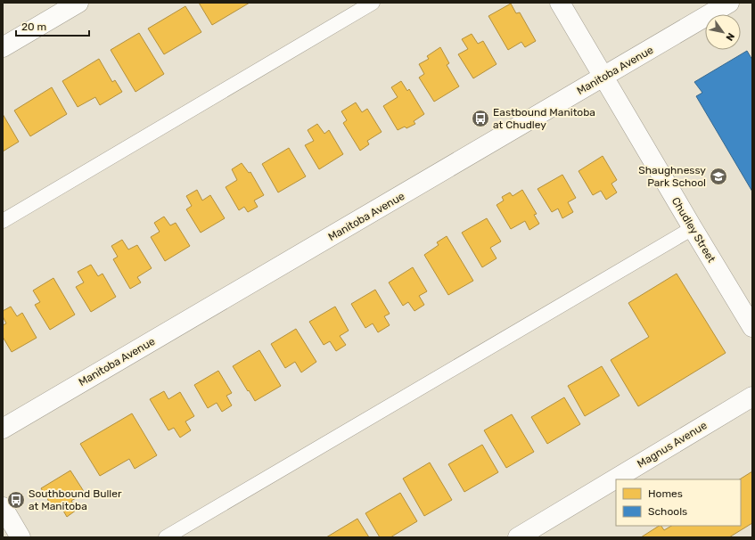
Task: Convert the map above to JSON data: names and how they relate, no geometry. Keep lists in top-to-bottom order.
{
  "streets": {
    "street": ["Manitoba Avenue", "Chudley Street", "Magnus Avenue"]
  },
  "crossings": [
    ["Manitoba Avenue", "Chudley Street"]
  ],
  "places": {
    "bus stop": ["Eastbound Manitoba at Chudley", "Southbound Buller at Manitoba"],
    "school or university": ["Shaughnessy Park School"]
  },
  "legend": ["Homes", "Schools"],
  "scale_bar": "20 m",
  "north": "bottom right"
}
